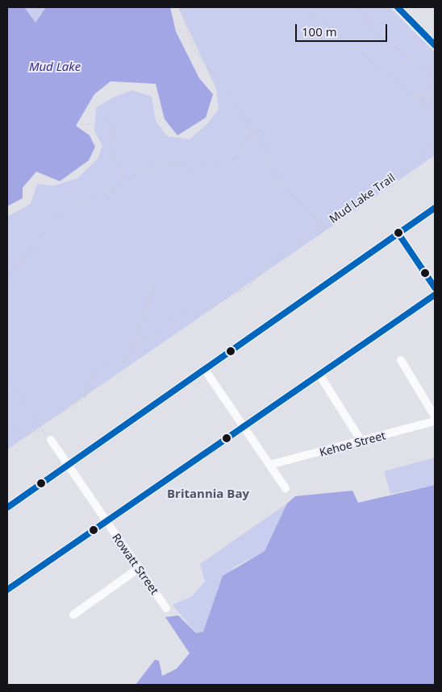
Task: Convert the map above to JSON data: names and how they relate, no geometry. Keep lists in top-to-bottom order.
{
  "streets": {
    "street": ["Kehoe Street", "Rowatt Street"],
    "path": ["Mud Lake Trail"]
  },
  "districts": ["Britannia Bay"],
  "water": ["Mud Lake"],
  "scale_bar": "100 m"
}
